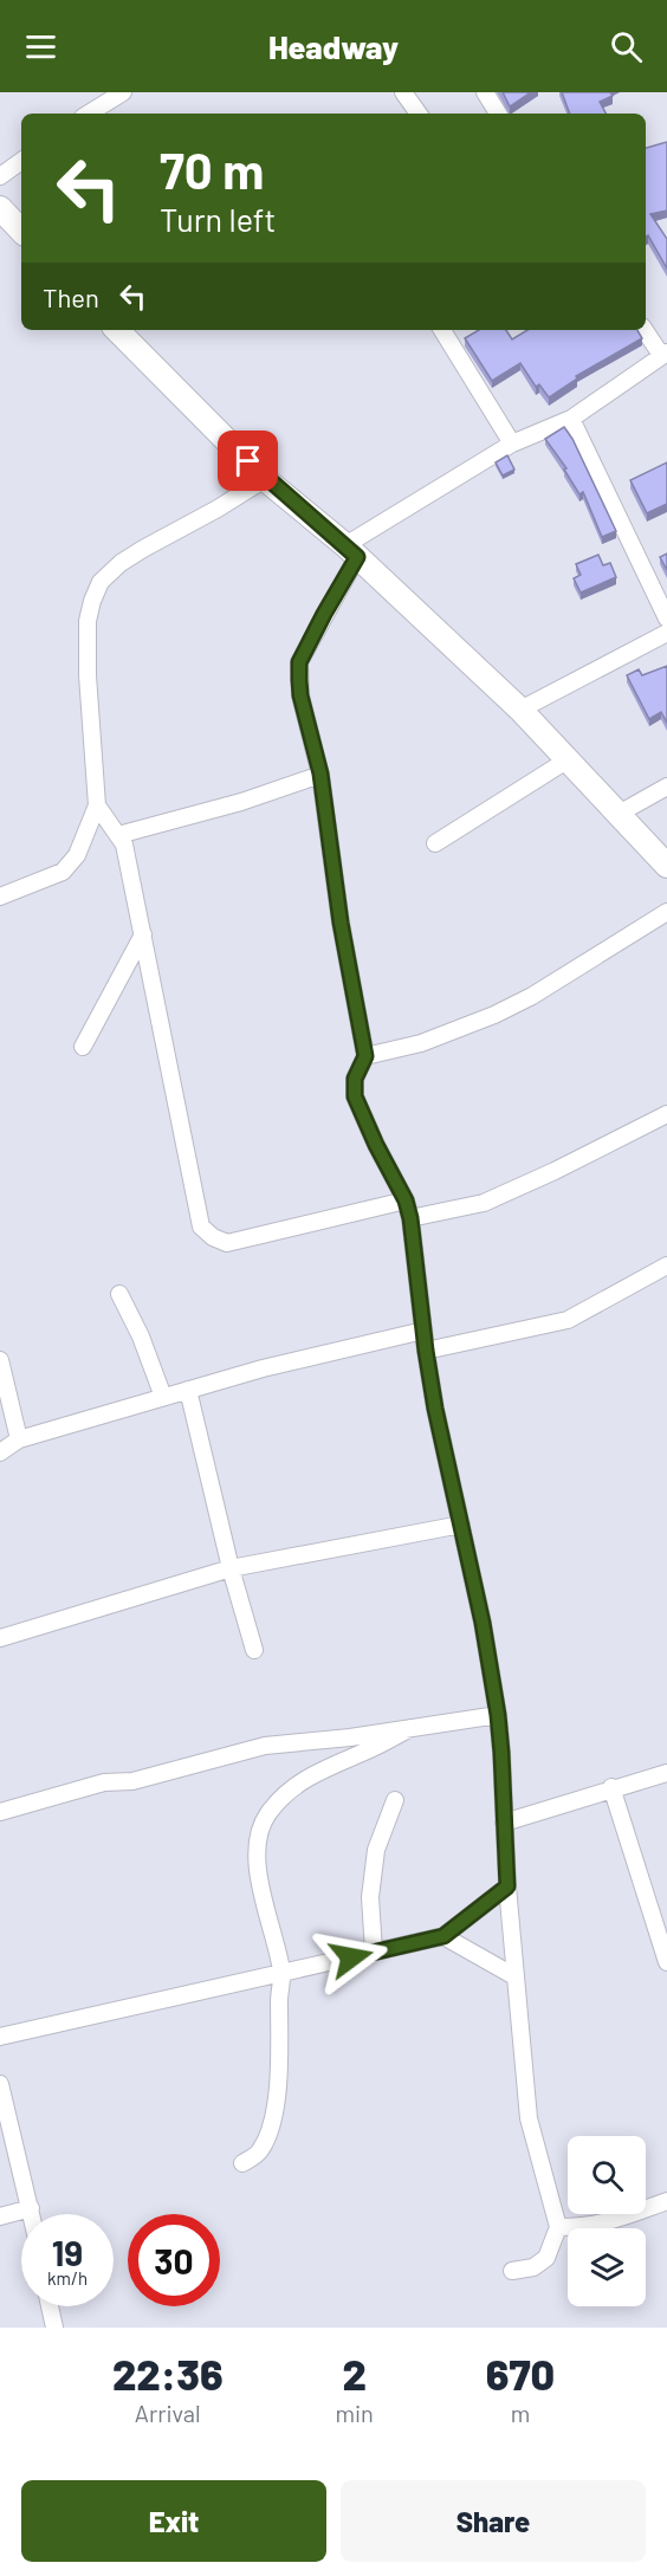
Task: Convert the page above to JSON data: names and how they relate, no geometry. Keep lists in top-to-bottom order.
{
  "page": {
    "header": "Headway",
    "turn": ["70 m", "Turn left"],
    "then": "Then",
    "speed": "19 km/h",
    "limit": "30",
    "eta": [
      "22:36",
      "Arrival",
      "2",
      "min",
      "670",
      "m"
    ],
    "buttons": ["Exit", "Share"]
  }
}
